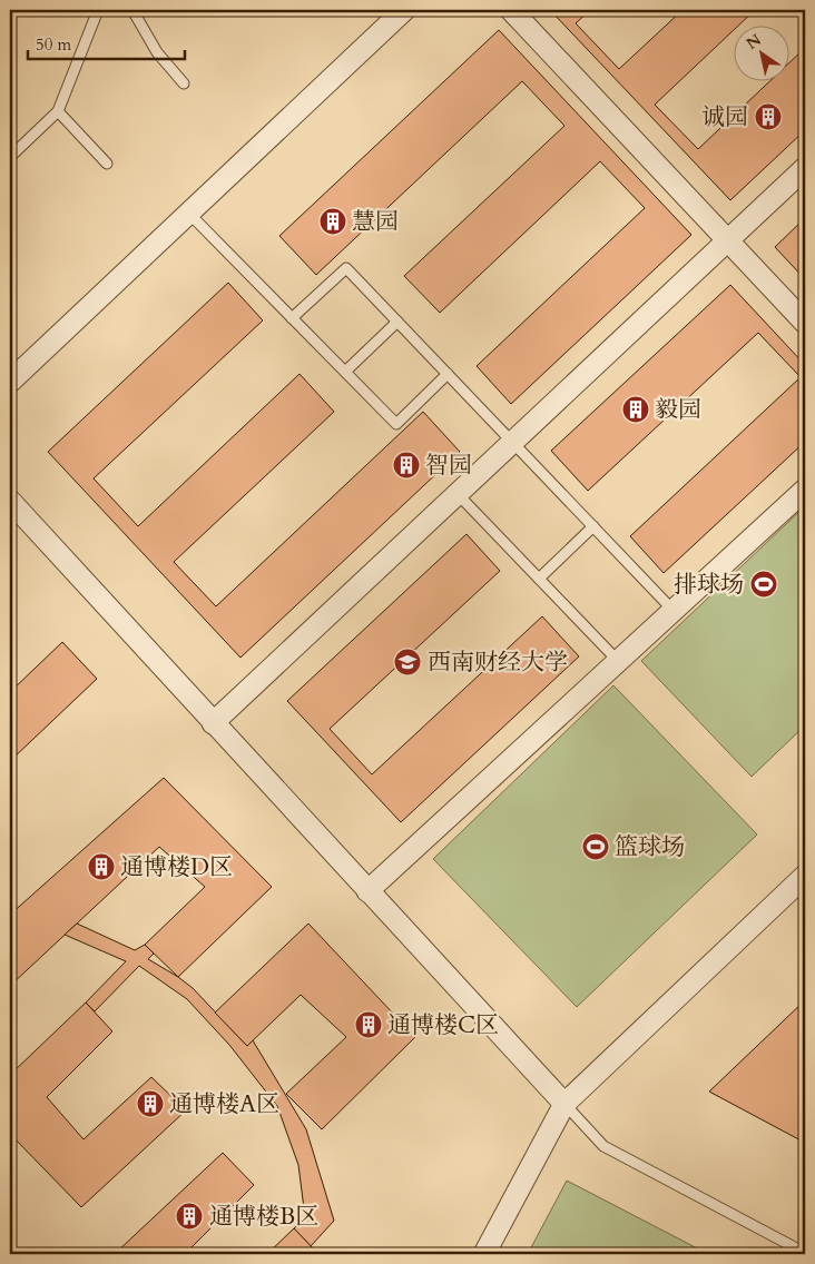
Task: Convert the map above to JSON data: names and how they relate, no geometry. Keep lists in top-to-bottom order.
{
  "places": {
    "building": [
      "诚园",
      "慧园",
      "毅园",
      "智园",
      "通博楼D区",
      "通博楼C区",
      "通博楼A区",
      "通博楼B区"
    ],
    "sports": ["排球场", "篮球场"],
    "school or university": ["西南财经大学"]
  },
  "scale_bar": "50 m",
  "north": "top left"
}
